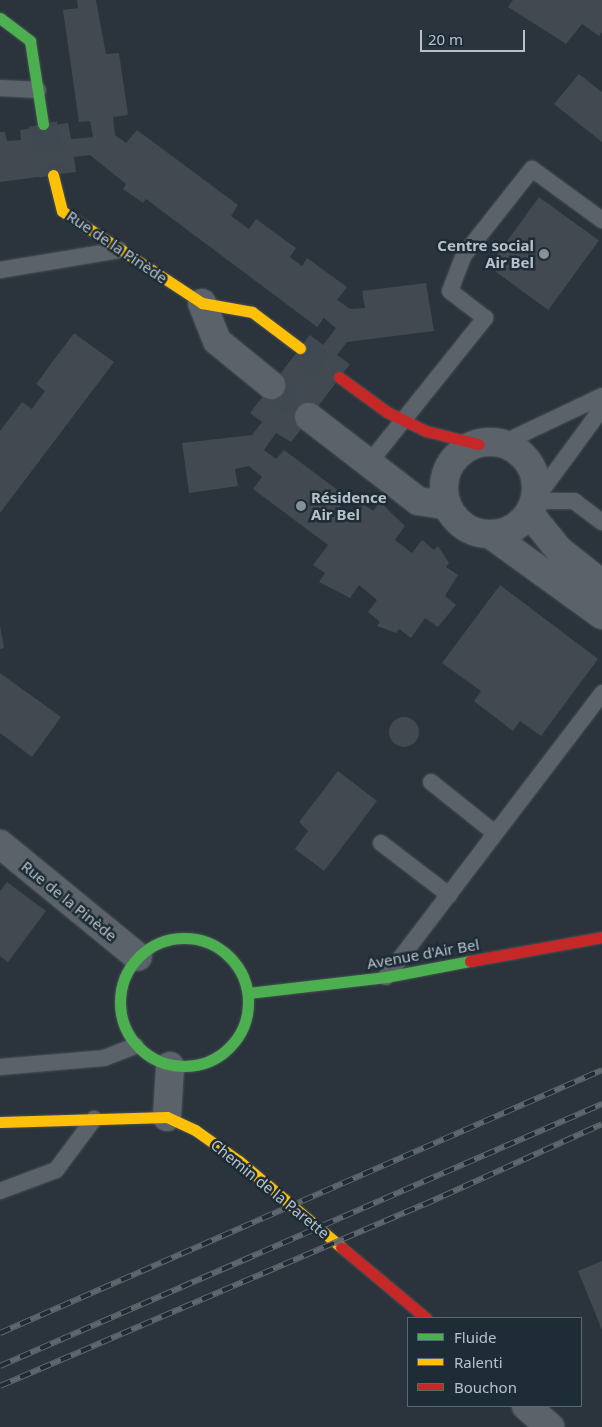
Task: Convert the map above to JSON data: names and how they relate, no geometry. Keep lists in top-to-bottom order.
{
  "streets": {
    "street": ["Rue de la Pinède", "Avenue d'Air Bel", "Chemin de la Parette"]
  },
  "crossings": [
    ["Rue de la Pinède", "Avenue d'Air Bel"]
  ],
  "places": ["Centre social Air Bel", "Résidence Air Bel"],
  "legend": ["Fluide", "Ralenti", "Bouchon"],
  "scale_bar": "20 m"
}
